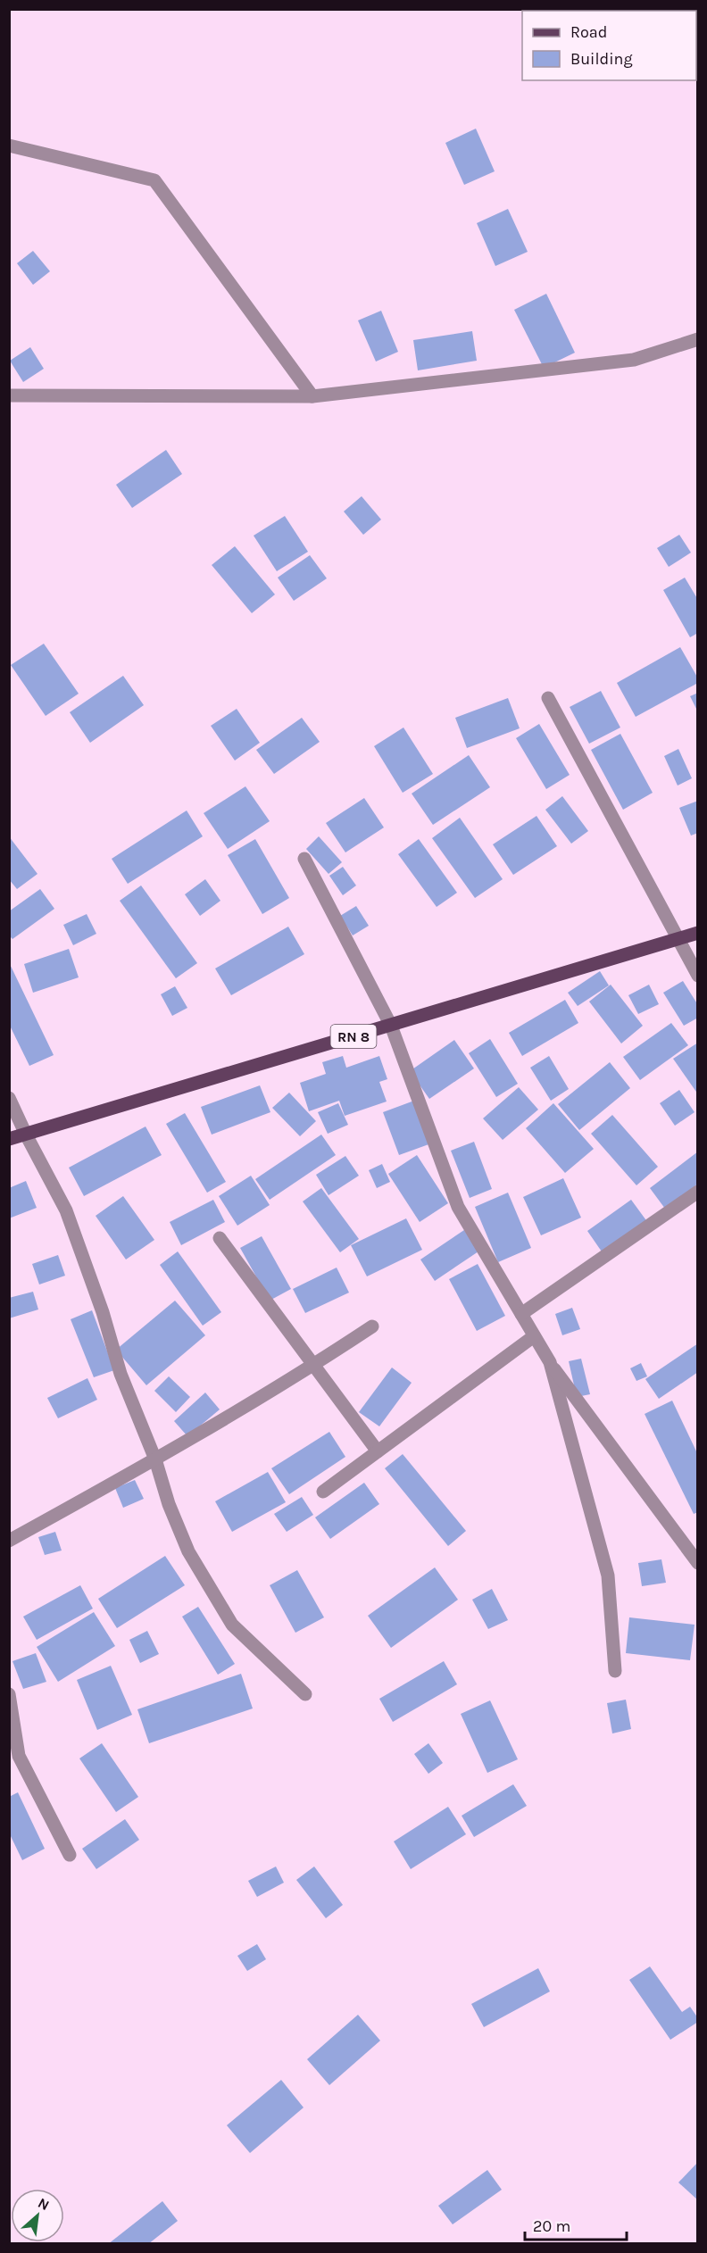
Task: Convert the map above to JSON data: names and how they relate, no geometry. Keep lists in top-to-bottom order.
{
  "streets": {
    "main road": ["RN 8"]
  },
  "legend": ["Road", "Building"],
  "scale_bar": "20 m",
  "north": "top right"
}
